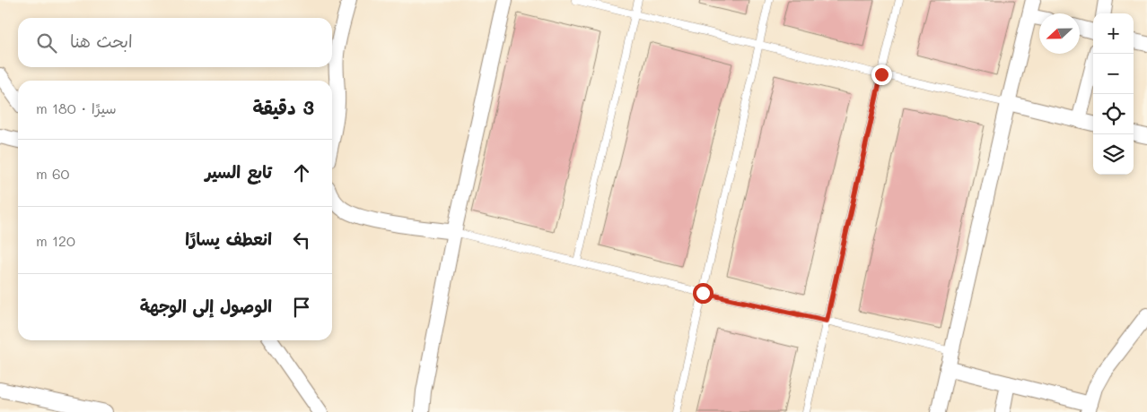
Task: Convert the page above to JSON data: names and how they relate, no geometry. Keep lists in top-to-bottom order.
{
  "north": "left",
  "page": {
    "map_buttons": ["+", "−"],
    "search": "ابحث هنا",
    "heading": ["3 دقيقة", "سيرًا · 180 m"],
    "list": [
      ["تابع السير", "60 m"],
      ["انعطف يسارًا", "120 m"],
      "الوصول إلى الوجهة"
    ]
  }
}
